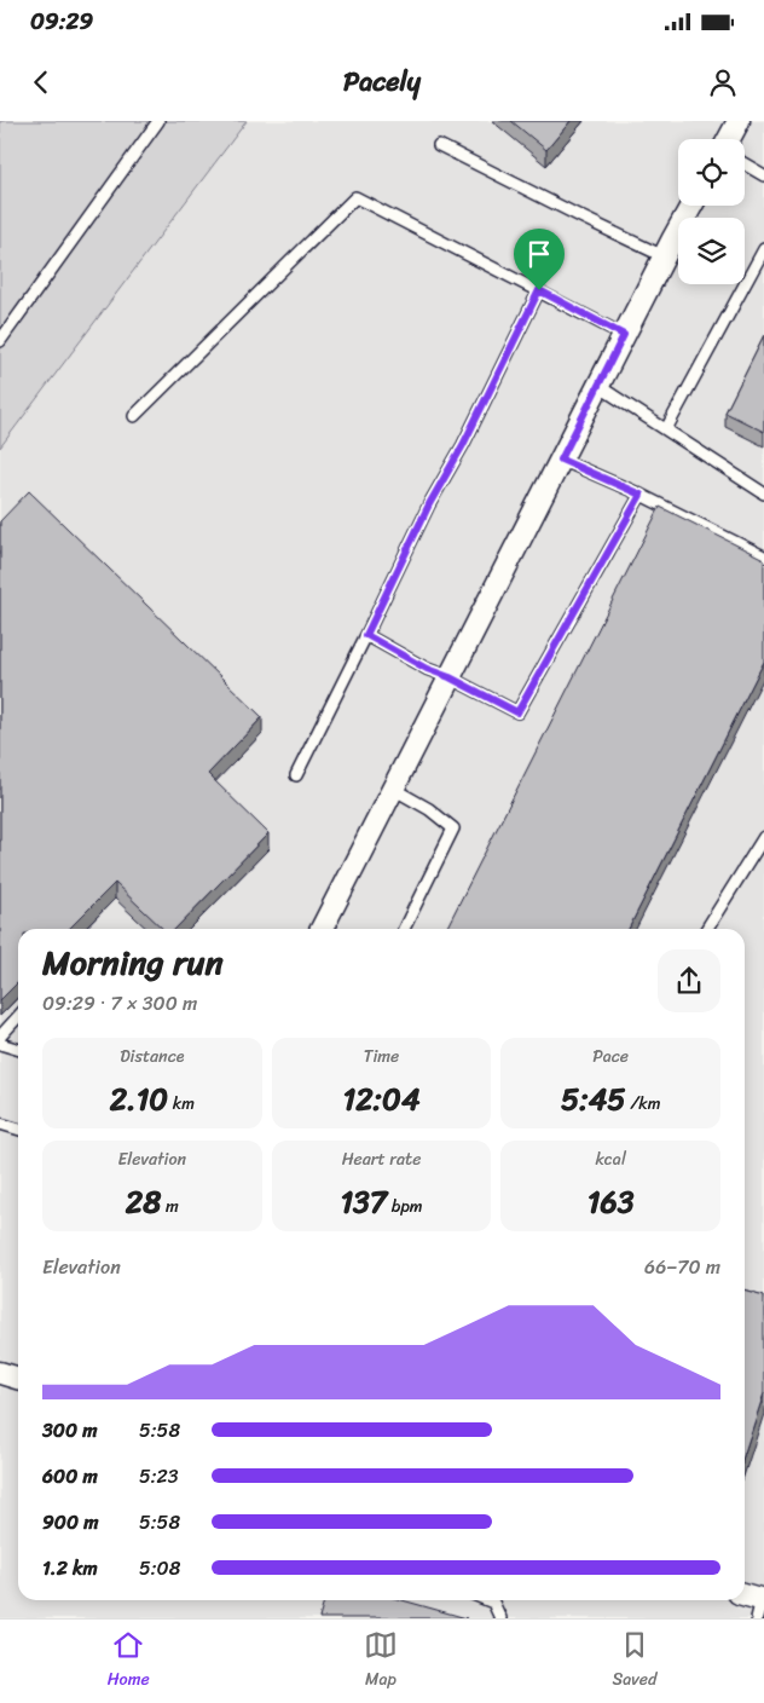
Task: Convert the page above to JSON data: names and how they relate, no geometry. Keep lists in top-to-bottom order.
{
  "page": {
    "status": "09:29",
    "header": "Pacely",
    "heading": ["Morning run", "09:29 · 7 × 300 m"],
    "stats": [
      ["Distance", "2.10 km"],
      ["Time", "12:04"],
      ["Pace", "5:45 /km"],
      ["Elevation", "28 m"],
      ["Heart rate", "137 bpm"],
      ["kcal", "163"]
    ],
    "chart": ["Elevation", "66–70 m"],
    "list": [
      {
        "name": "300 m",
        "note": "5:58"
      },
      {
        "name": "600 m",
        "note": "5:23"
      },
      {
        "name": "900 m",
        "note": "5:58"
      },
      {
        "name": "1.2 km",
        "note": "5:08"
      }
    ],
    "tabs": ["Home", "Map", "Saved"]
  }
}
